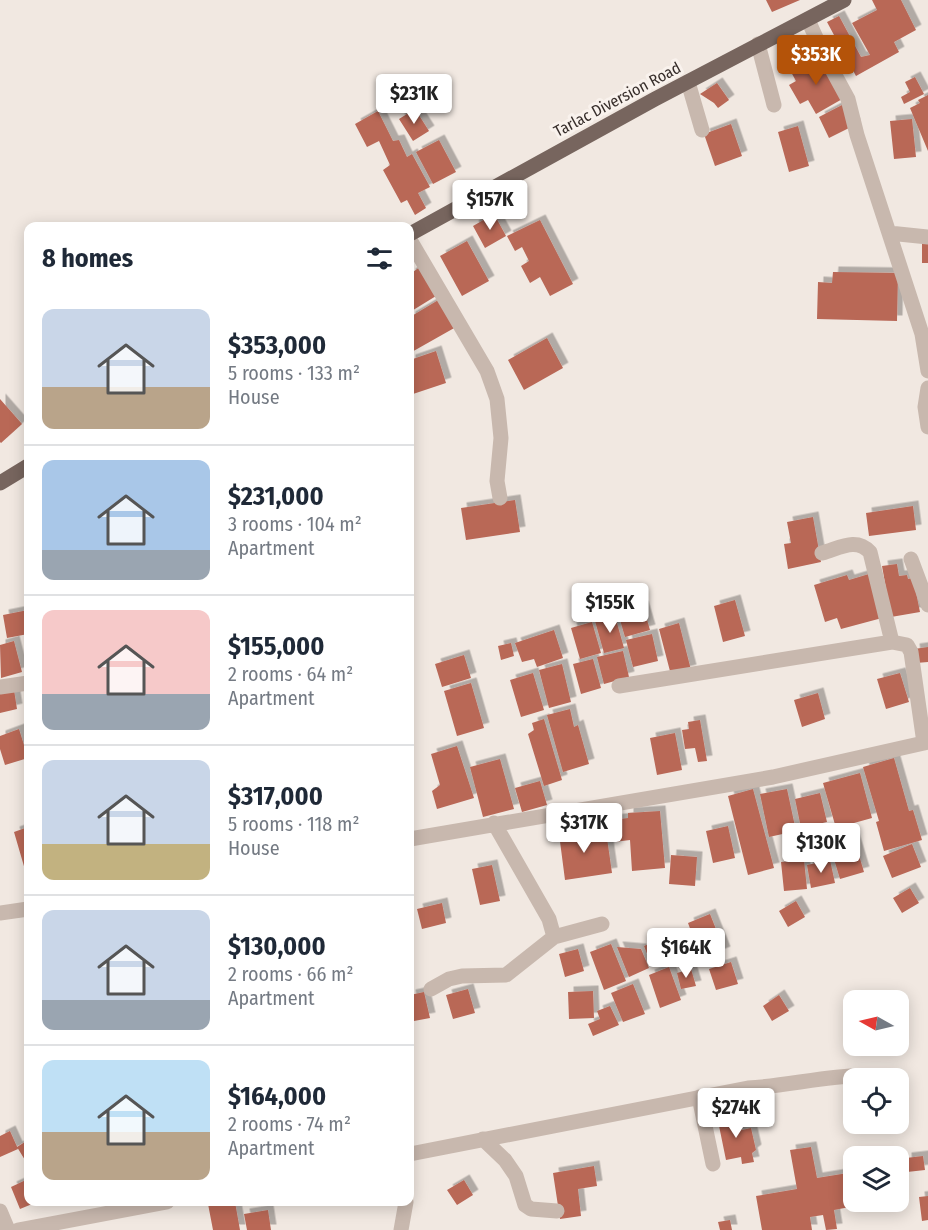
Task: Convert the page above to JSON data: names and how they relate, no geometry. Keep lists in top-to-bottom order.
{
  "streets": {
    "main road": ["Tarlac Diversion Road"]
  },
  "north": "left",
  "page": {
    "price": [
      "$353K",
      "$231K",
      "$157K",
      "$155K",
      "$317K",
      "$130K",
      "$164K",
      "$274K"
    ],
    "heading": "8 homes",
    "list": [
      {
        "name": "$353,000",
        "note": "5 rooms · 133 m² · House"
      },
      {
        "name": "$231,000",
        "note": "3 rooms · 104 m² · Apartment"
      },
      {
        "name": "$155,000",
        "note": "2 rooms · 64 m² · Apartment"
      },
      {
        "name": "$317,000",
        "note": "5 rooms · 118 m² · House"
      },
      {
        "name": "$130,000",
        "note": "2 rooms · 66 m² · Apartment"
      },
      {
        "name": "$164,000",
        "note": "2 rooms · 74 m² · Apartment"
      }
    ]
  }
}
